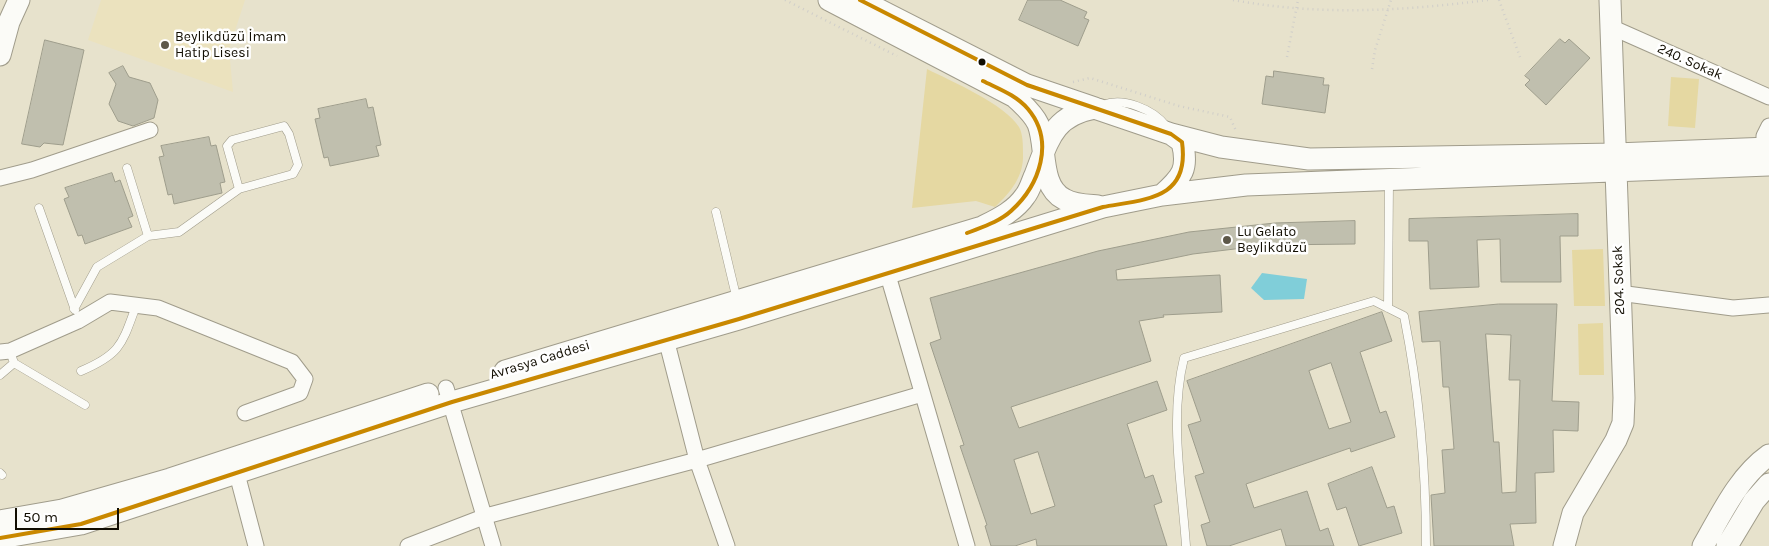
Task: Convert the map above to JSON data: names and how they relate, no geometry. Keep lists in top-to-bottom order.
{
  "streets": {
    "street": ["240. Sokak", "204. Sokak", "Avrasya Caddesi"]
  },
  "crossings": [
    ["240. Sokak", "204. Sokak"]
  ],
  "places": ["Beylikdüzü İmam Hatip Lisesi", "Lu Gelato Beylikdüzü"],
  "scale_bar": "50 m"
}
